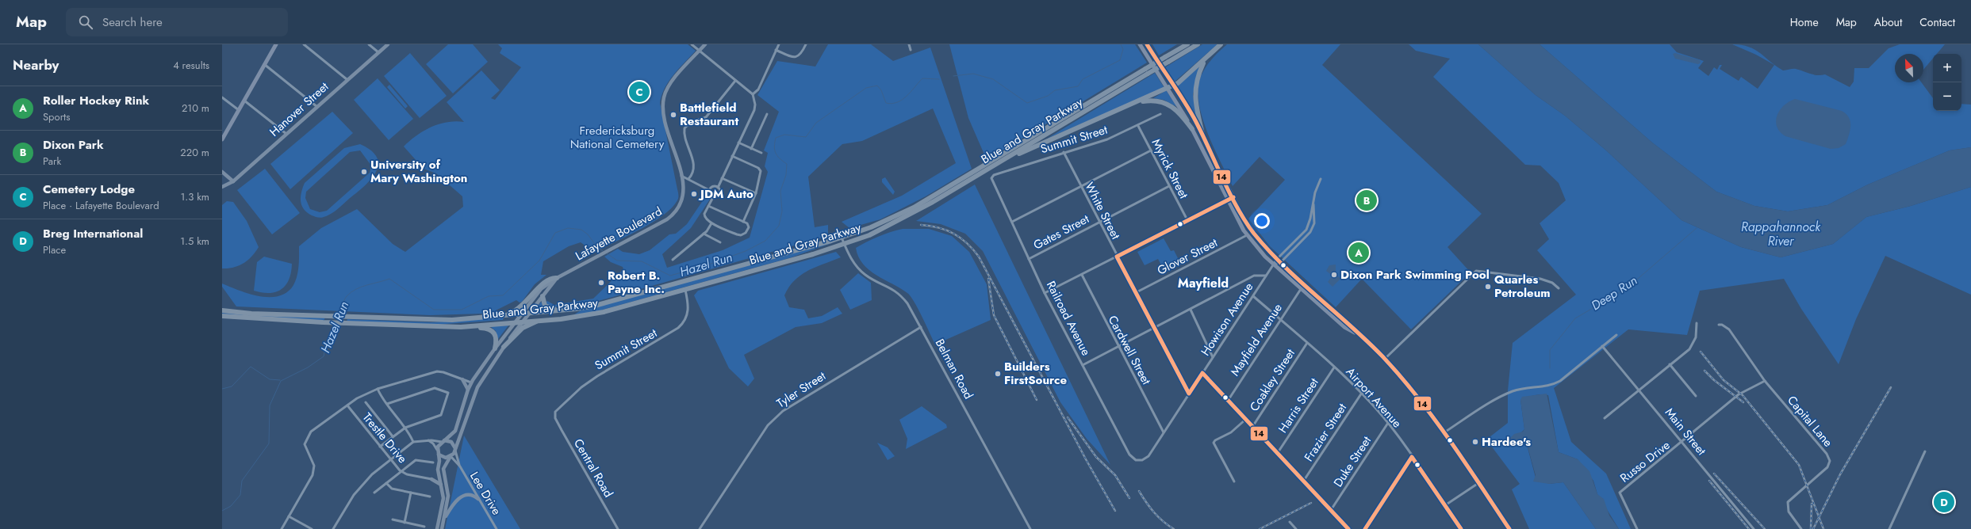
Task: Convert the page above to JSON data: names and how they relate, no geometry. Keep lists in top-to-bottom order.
{
  "streets": {
    "highway": ["Blue and Gray Parkway"],
    "main road": ["Hanover Street", "Lafayette Boulevard"],
    "street": [
      "Summit Street",
      "Myrick Street",
      "White Street",
      "Gates Street",
      "Glover Street",
      "Railroad Avenue",
      "Howison Avenue",
      "Mayfield Avenue",
      "Cardwell Street",
      "Belman Road",
      "Coakley Street",
      "Tyler Street",
      "Airport Avenue",
      "Harris Street",
      "Capital Lane",
      "Main Street",
      "Frazier Street",
      "Trestle Drive",
      "Duke Street",
      "Russo Drive",
      "Central Road",
      "Lee Drive"
    ]
  },
  "crossings": [
    ["Blue and Gray Parkway", "Summit Street"],
    ["Blue and Gray Parkway", "Lafayette Boulevard"],
    ["Blue and Gray Parkway", "Belman Road"],
    ["Summit Street", "Myrick Street"],
    ["Summit Street", "White Street"],
    ["Summit Street", "Railroad Avenue"],
    ["Summit Street", "Central Road"],
    ["Myrick Street", "Gates Street"],
    ["White Street", "Gates Street"],
    ["White Street", "Glover Street"],
    ["White Street", "Howison Avenue"],
    ["Gates Street", "Railroad Avenue"],
    ["Railroad Avenue", "Howison Avenue"],
    ["Howison Avenue", "Cardwell Street"],
    ["Howison Avenue", "Airport Avenue"],
    ["Mayfield Avenue", "Airport Avenue"],
    ["Belman Road", "Tyler Street"],
    ["Coakley Street", "Airport Avenue"],
    ["Airport Avenue", "Harris Street"],
    ["Airport Avenue", "Frazier Street"],
    ["Airport Avenue", "Duke Street"],
    ["Main Street", "Russo Drive"]
  ],
  "districts": ["Mayfield"],
  "water": ["Rappahannock River", "Hazel Run", "Deep Run"],
  "parks": ["Fredericksburg National Cemetery"],
  "places": [
    "Battlefield Restaurant",
    "University of Mary Washington",
    "JDM Auto",
    "Dixon Park Swimming Pool",
    "Robert B. Payne Inc.",
    "Quarles Petroleum",
    "Builders FirstSource",
    "Hardee's"
  ],
  "lines": ["transit line 14"],
  "north": "top left",
  "page": {
    "header": "Map",
    "search": "Search here",
    "nav": [
      "Home",
      "Map",
      "About",
      "Contact"
    ],
    "heading": ["Nearby", "4 results"],
    "map_buttons": ["+", "−"],
    "pins": [
      "C",
      "B",
      "A",
      "D"
    ],
    "list": [
      {
        "mark": "A",
        "name": "Roller Hockey Rink",
        "note": "Sports",
        "value": "210 m"
      },
      {
        "mark": "B",
        "name": "Dixon Park",
        "note": "Park",
        "value": "220 m"
      },
      {
        "mark": "C",
        "name": "Cemetery Lodge",
        "note": "Place · Lafayette Boulevard",
        "value": "1.3 km"
      },
      {
        "mark": "D",
        "name": "Breg International",
        "note": "Place",
        "value": "1.5 km"
      }
    ]
  }
}
